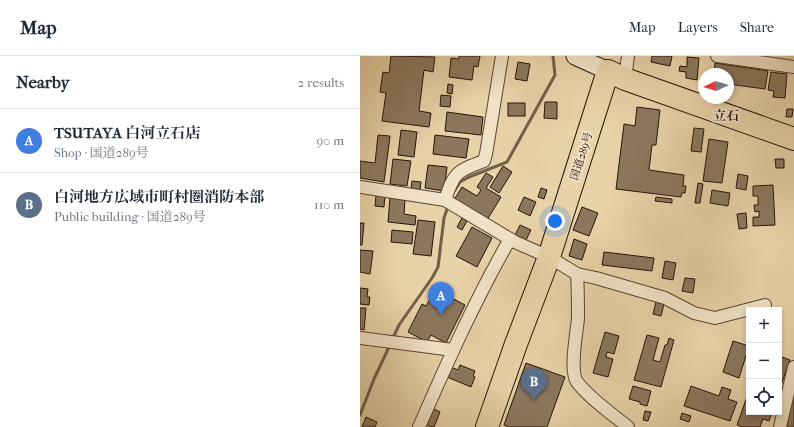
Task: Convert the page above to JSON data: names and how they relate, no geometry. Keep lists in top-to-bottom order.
{
  "streets": {
    "highway": ["国道289号"]
  },
  "districts": ["立石"],
  "north": "left",
  "page": {
    "header": "Map",
    "nav": ["Map", "Layers", "Share"],
    "heading": ["Nearby", "2 results"],
    "list": [
      {
        "mark": "A",
        "name": "TSUTAYA 白河立石店",
        "note": "Shop · 国道289号",
        "value": "90 m"
      },
      {
        "mark": "B",
        "name": "白河地方広域市町村圏消防本部",
        "note": "Public building · 国道289号",
        "value": "110 m"
      }
    ],
    "pins": ["A", "B"],
    "map_buttons": ["+", "−"]
  }
}
